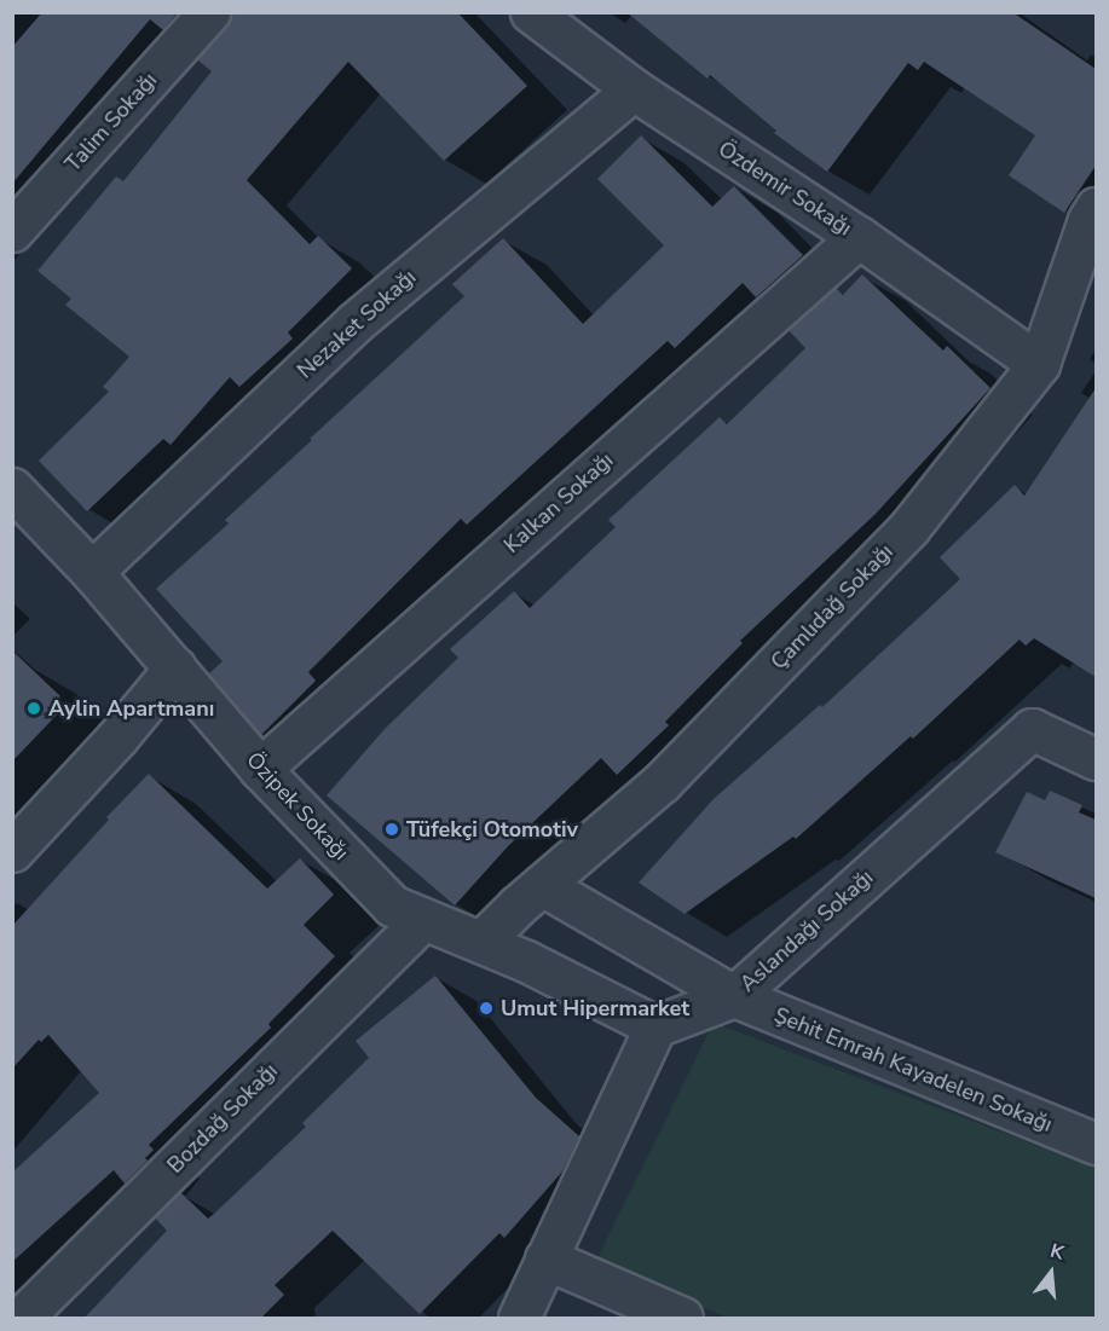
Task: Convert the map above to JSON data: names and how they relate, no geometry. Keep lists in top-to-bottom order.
{
  "streets": {
    "street": [
      "Talim Sokağı",
      "Özdemir Sokağı",
      "Nezaket Sokağı",
      "Kalkan Sokağı",
      "Çamlıdağ Sokağı",
      "Özipek Sokağı",
      "Aslandağı Sokağı",
      "Şehit Emrah Kayadelen Sokağı",
      "Bozdağ Sokağı"
    ]
  },
  "crossings": [
    ["Özdemir Sokağı", "Nezaket Sokağı"],
    ["Özdemir Sokağı", "Kalkan Sokağı"],
    ["Özdemir Sokağı", "Çamlıdağ Sokağı"],
    ["Nezaket Sokağı", "Özipek Sokağı"],
    ["Kalkan Sokağı", "Özipek Sokağı"],
    ["Çamlıdağ Sokağı", "Özipek Sokağı"],
    ["Çamlıdağ Sokağı", "Şehit Emrah Kayadelen Sokağı"],
    ["Özipek Sokağı", "Aslandağı Sokağı"],
    ["Özipek Sokağı", "Bozdağ Sokağı"],
    ["Aslandağı Sokağı", "Şehit Emrah Kayadelen Sokağı"]
  ],
  "places": ["Aylin Apartmanı", "Tüfekçi Otomotiv", "Umut Hipermarket"],
  "north": "top"
}
